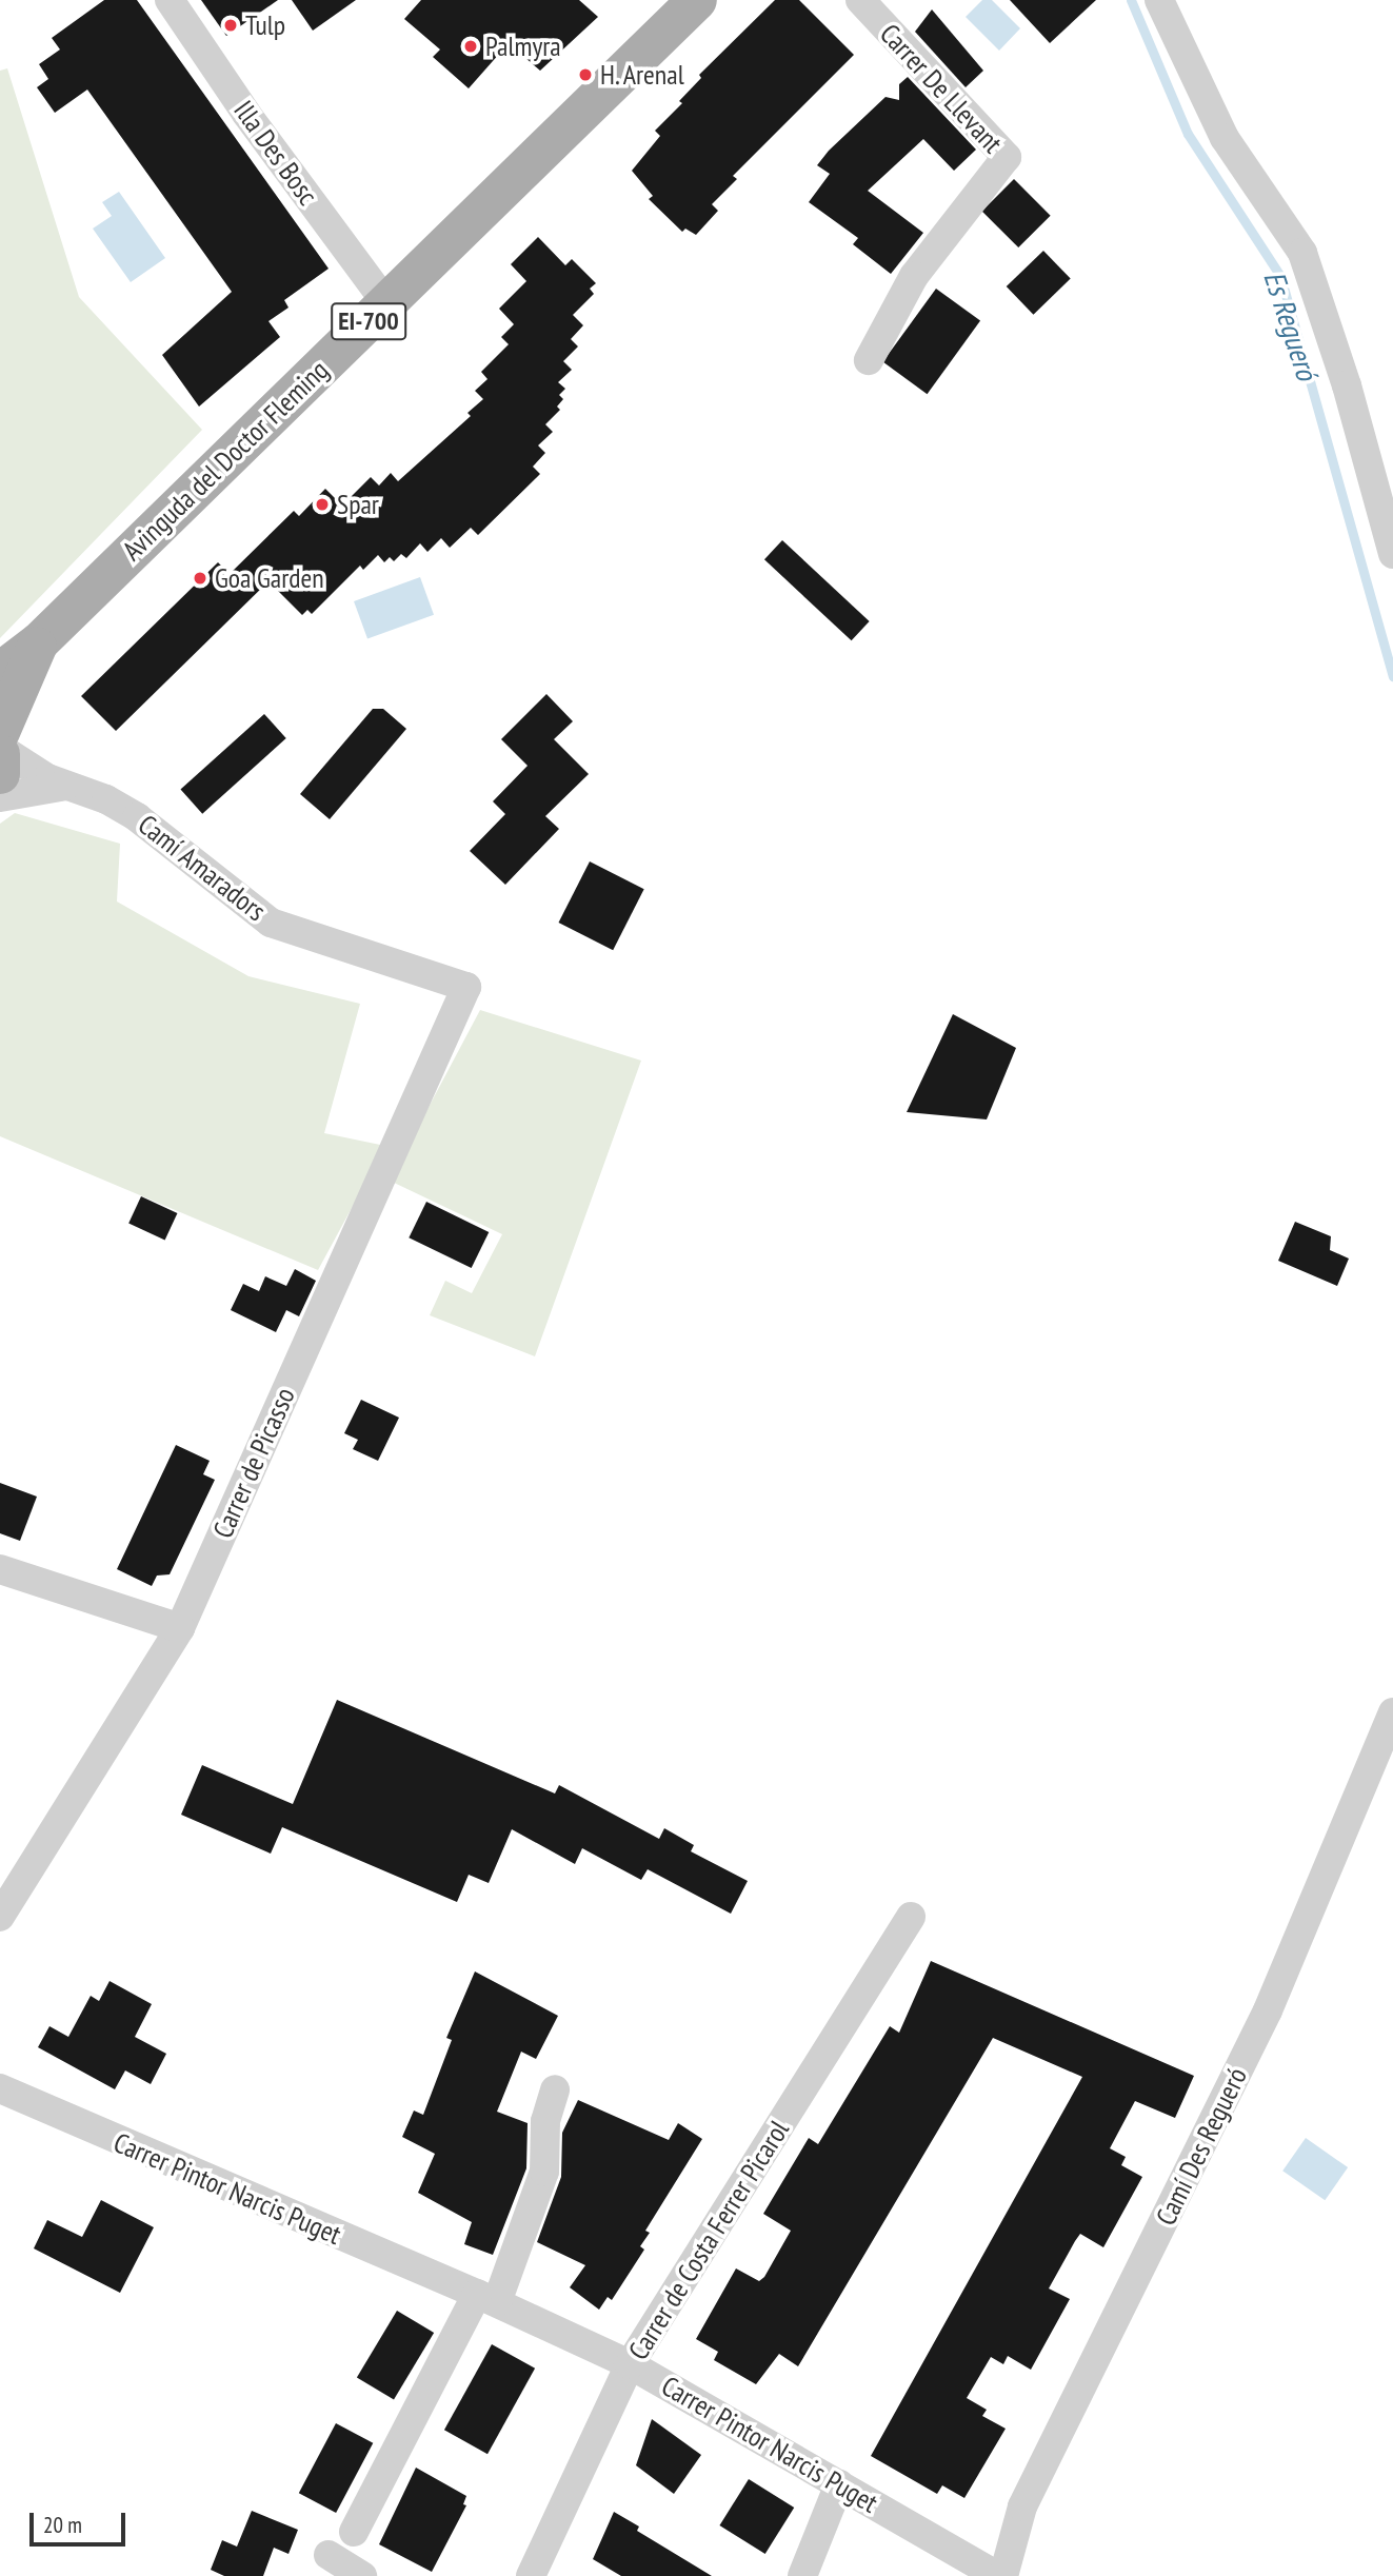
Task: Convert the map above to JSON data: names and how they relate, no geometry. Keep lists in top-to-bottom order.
{
  "streets": {
    "main road": ["EI-700", "Avinguda del Doctor Fleming"],
    "street": [
      "Carrer De Llevant",
      "Illa Des Bosc",
      "Camí Amaradors",
      "Carrer de Picasso",
      "Camí Des Regueró",
      "Carrer Pintor Narcis Puget",
      "Carrer de Costa Ferrer Picarol"
    ]
  },
  "crossings": [
    ["Illa Des Bosc", "Avinguda del Doctor Fleming"],
    ["Camí Amaradors", "Carrer de Picasso"],
    ["Camí Des Regueró", "Carrer Pintor Narcis Puget"],
    ["Carrer Pintor Narcis Puget", "Carrer de Costa Ferrer Picarol"]
  ],
  "water": ["Es Regueró"],
  "places": [
    "Tulp",
    "Palmyra",
    "H. Arenal",
    "Spar",
    "Goa Garden"
  ],
  "scale_bar": "20 m"
}
